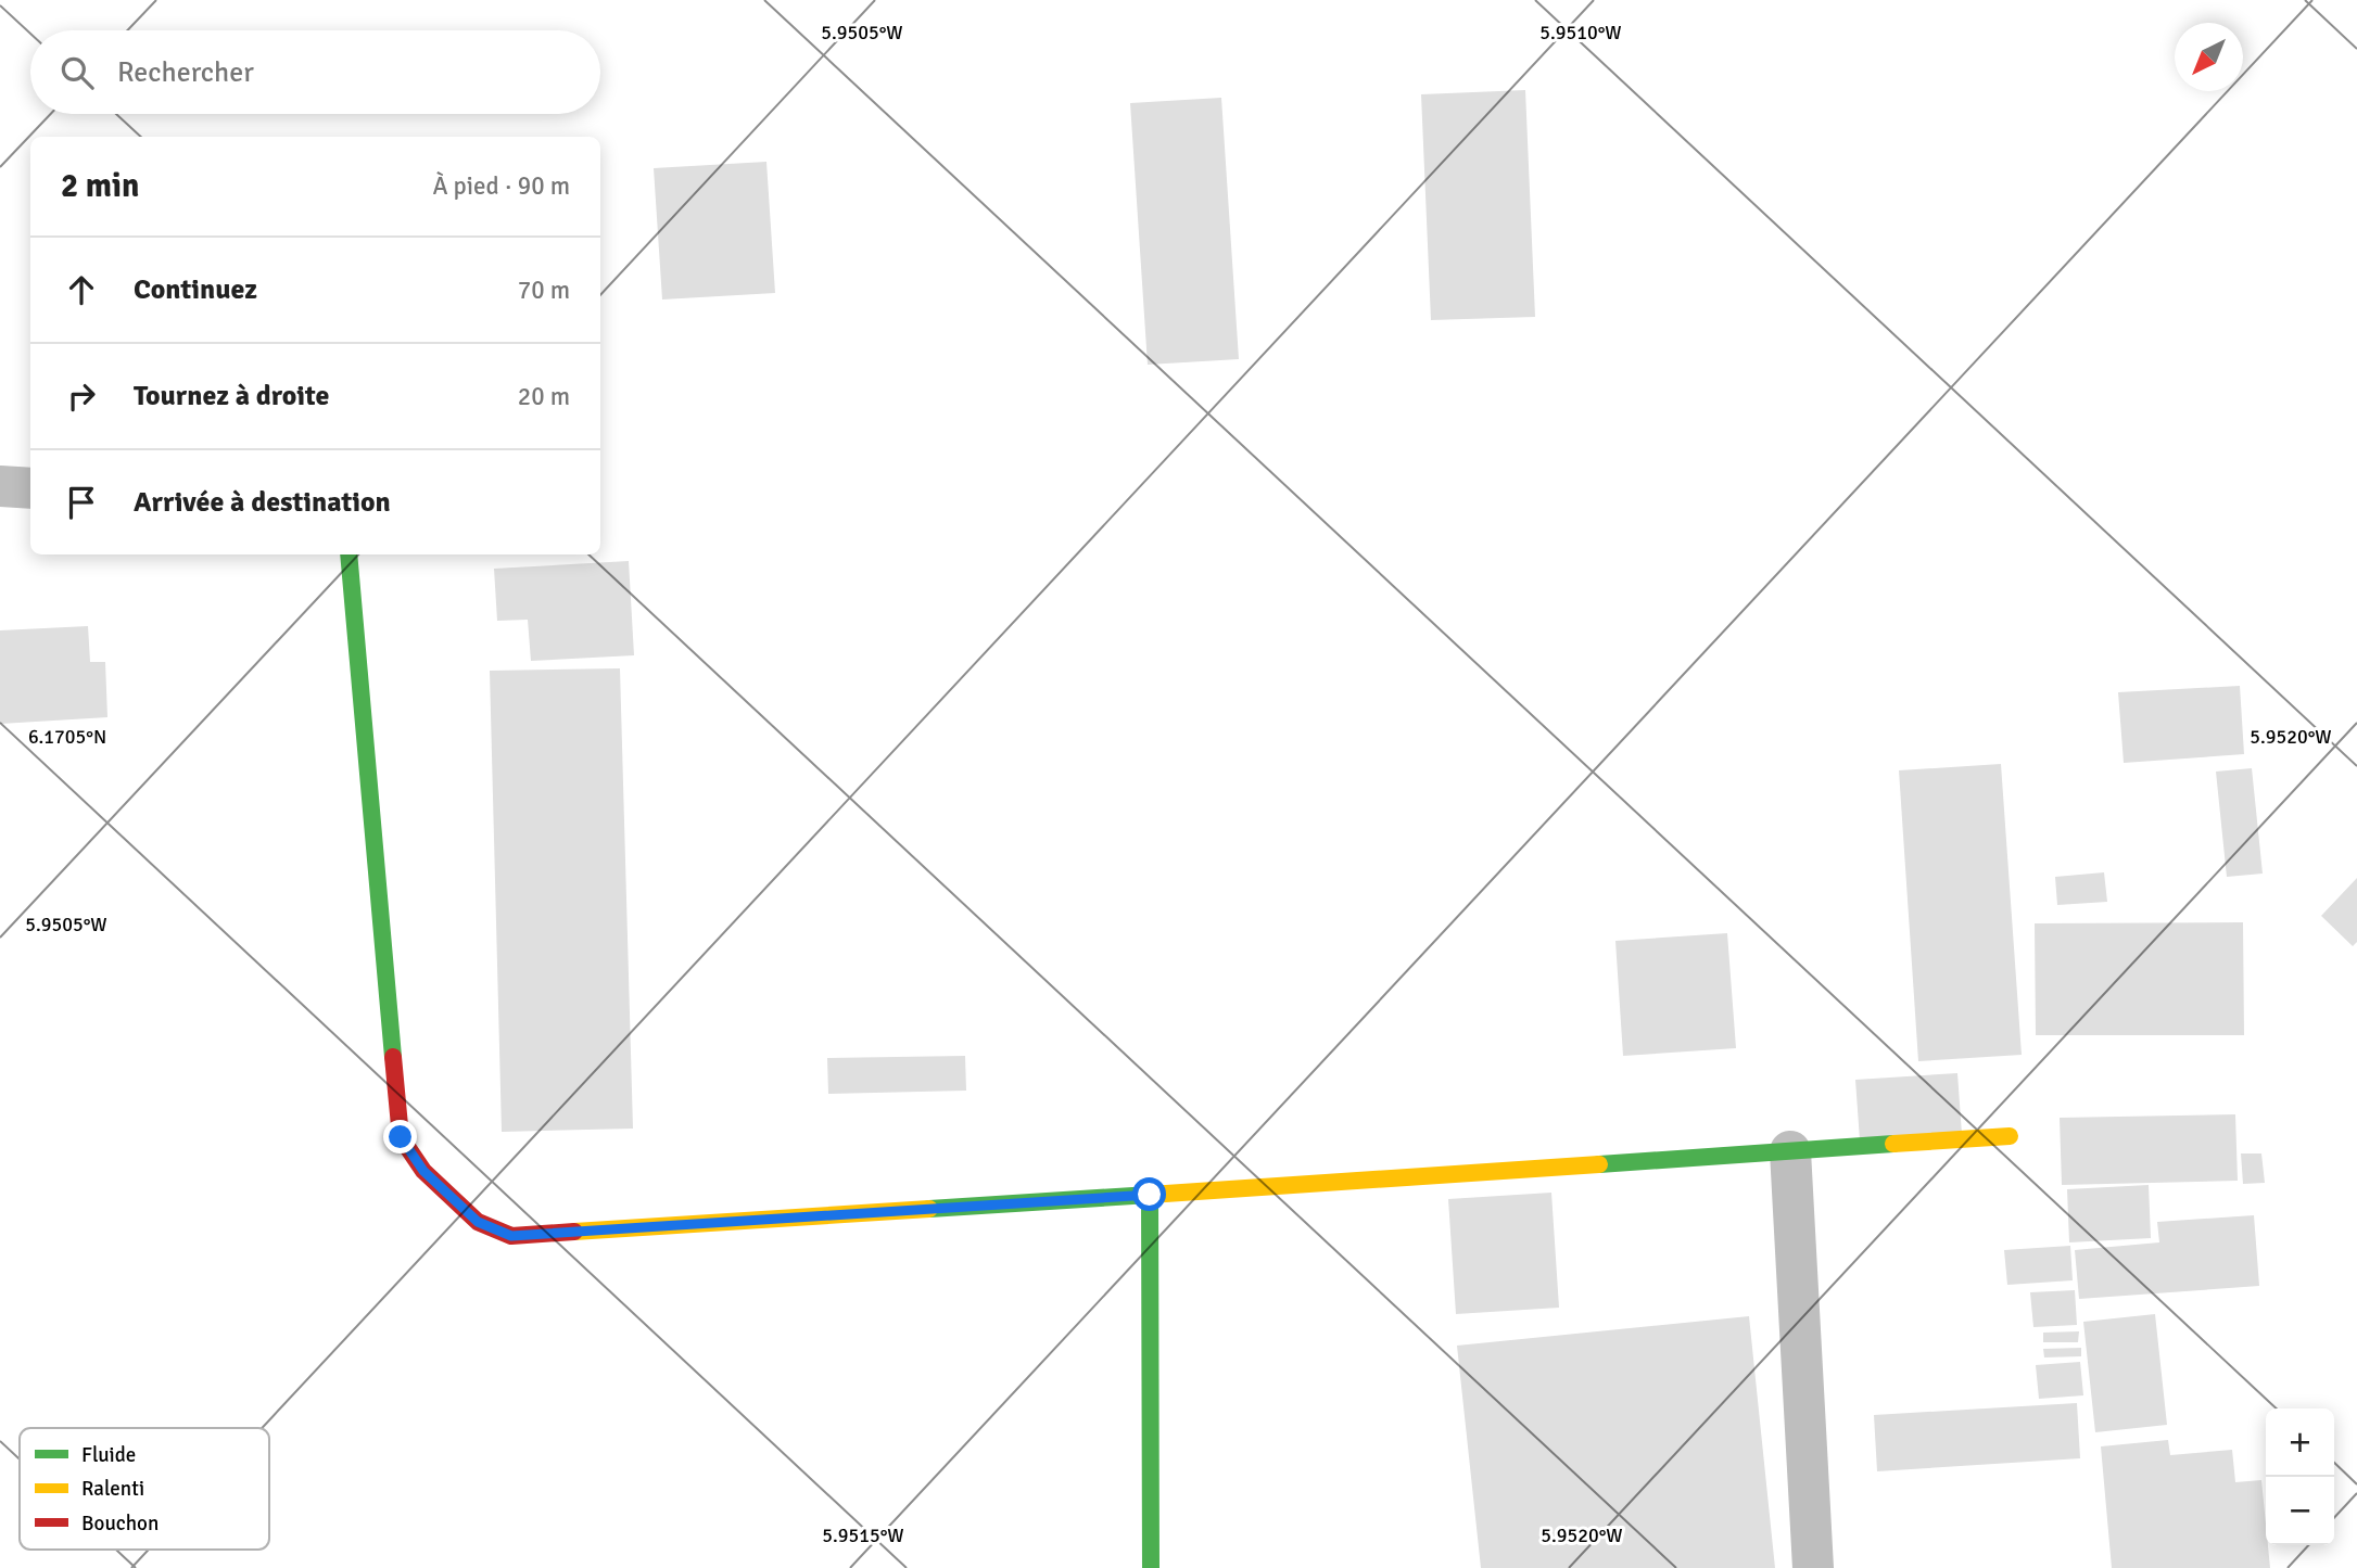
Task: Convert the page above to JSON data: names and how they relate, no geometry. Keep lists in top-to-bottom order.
{
  "legend": ["Fluide", "Ralenti", "Bouchon"],
  "north": "bottom left",
  "page": {
    "search": "Rechercher",
    "heading": ["2 min", "À pied · 90 m"],
    "list": [
      ["Continuez", "70 m"],
      ["Tournez à droite", "20 m"],
      "Arrivée à destination"
    ],
    "map_buttons": ["+", "−"]
  },
  "coordinates": [
    "5.9505°W",
    "5.9510°W",
    "6.1705°N",
    "5.9520°W",
    "5.9515°W"
  ]
}
